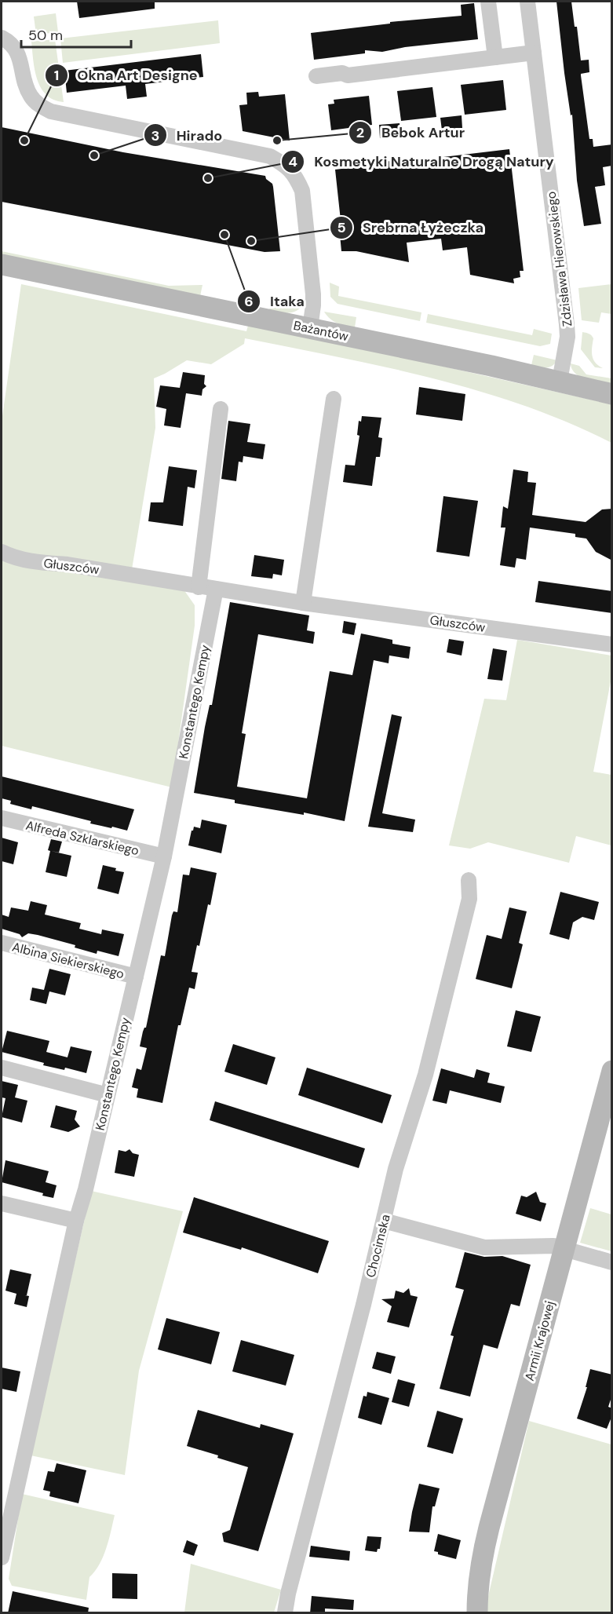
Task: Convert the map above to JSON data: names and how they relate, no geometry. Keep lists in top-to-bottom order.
{
  "streets": {
    "street": [
      "Zdzisława Hierowskiego",
      "Bażantów",
      "Głuszców",
      "Konstantego Kempy",
      "Alfreda Szklarskiego",
      "Albina Siekierskiego",
      "Chocimska",
      "Armii Krajowej"
    ]
  },
  "crossings": [
    ["Zdzisława Hierowskiego", "Bażantów"],
    ["Głuszców", "Konstantego Kempy"],
    ["Konstantego Kempy", "Alfreda Szklarskiego"],
    ["Konstantego Kempy", "Albina Siekierskiego"]
  ],
  "places": [
    "Okna Art Designe",
    "Bebok Artur",
    "Hirado",
    "Kosmetyki Naturalne Drogą Natury",
    "Itaka",
    "Srebrna Łyżeczka"
  ],
  "scale_bar": "50 m"
}
